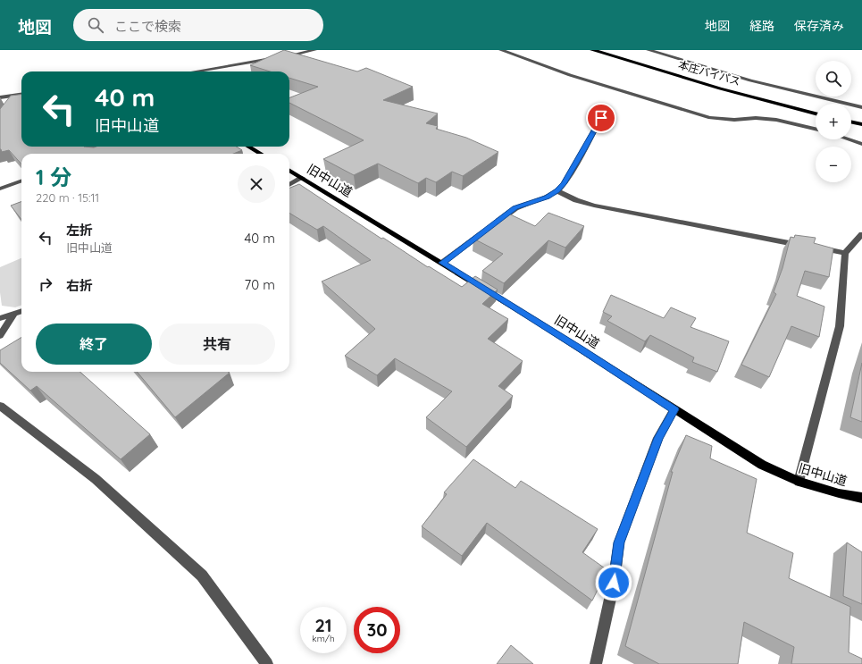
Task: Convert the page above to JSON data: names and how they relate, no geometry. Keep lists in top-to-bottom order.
{
  "streets": {
    "highway": ["本庄バイパス"],
    "main road": ["旧中山道"]
  },
  "page": {
    "header": "地図",
    "search": "ここで検索",
    "nav": ["地図", "経路", "保存済み"],
    "map_buttons": ["+", "−"],
    "turn": ["40 m", "旧中山道"],
    "heading": ["1 分", "220 m · 15:11"],
    "list": [
      {
        "name": "左折",
        "note": "旧中山道",
        "value": "40 m"
      },
      {
        "name": "右折",
        "value": "70 m"
      }
    ],
    "buttons": ["終了", "共有"],
    "speed": "21 km/h",
    "limit": "30"
  }
}
